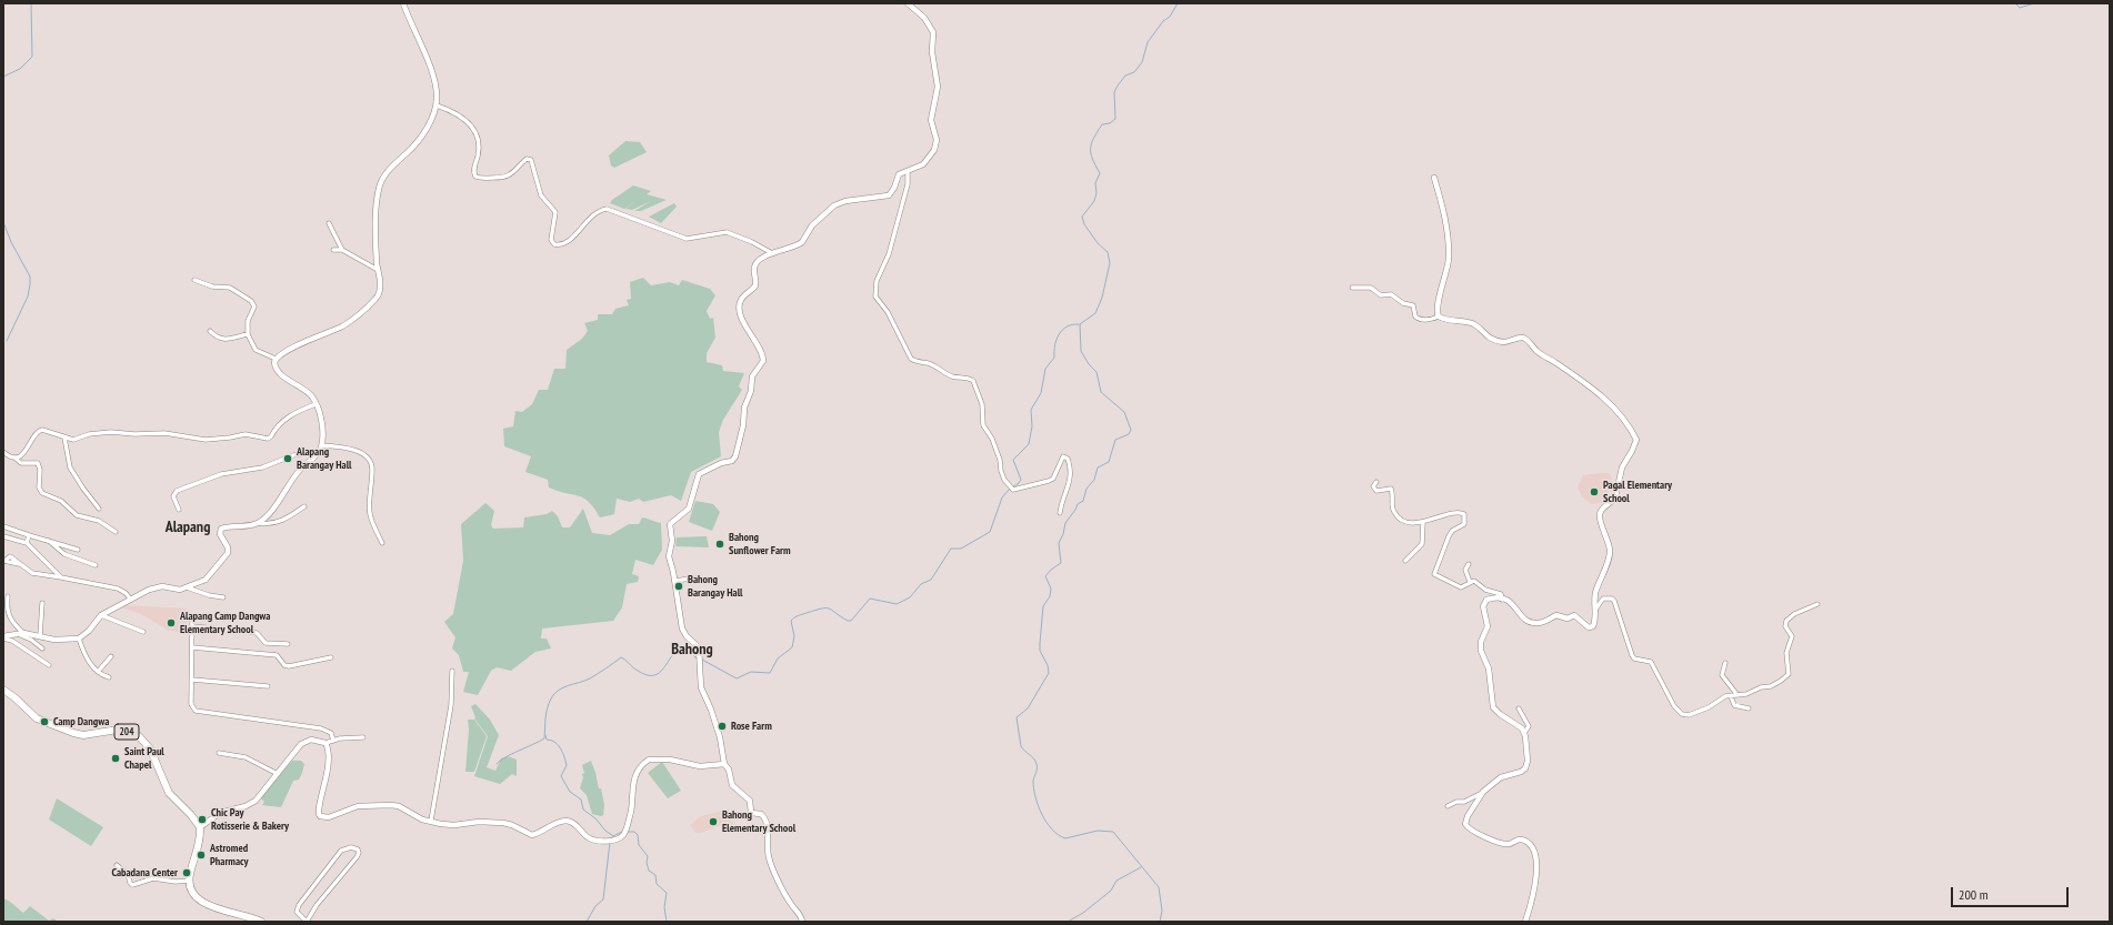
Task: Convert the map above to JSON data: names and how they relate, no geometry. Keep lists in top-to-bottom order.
{
  "streets": {
    "highway": ["204"]
  },
  "districts": ["Alapang", "Bahong"],
  "places": [
    "Alapang Barangay Hall",
    "Pagal Elementary School",
    "Bahong Sunflower Farm",
    "Bahong Barangay Hall",
    "Alapang Camp Dangwa Elementary School",
    "Camp Dangwa",
    "Rose Farm",
    "Saint Paul Chapel",
    "Chic Pay Rotisserie & Bakery",
    "Bahong Elementary School",
    "Astromed Pharmacy",
    "Cabadana Center"
  ],
  "scale_bar": "200 m"
}
